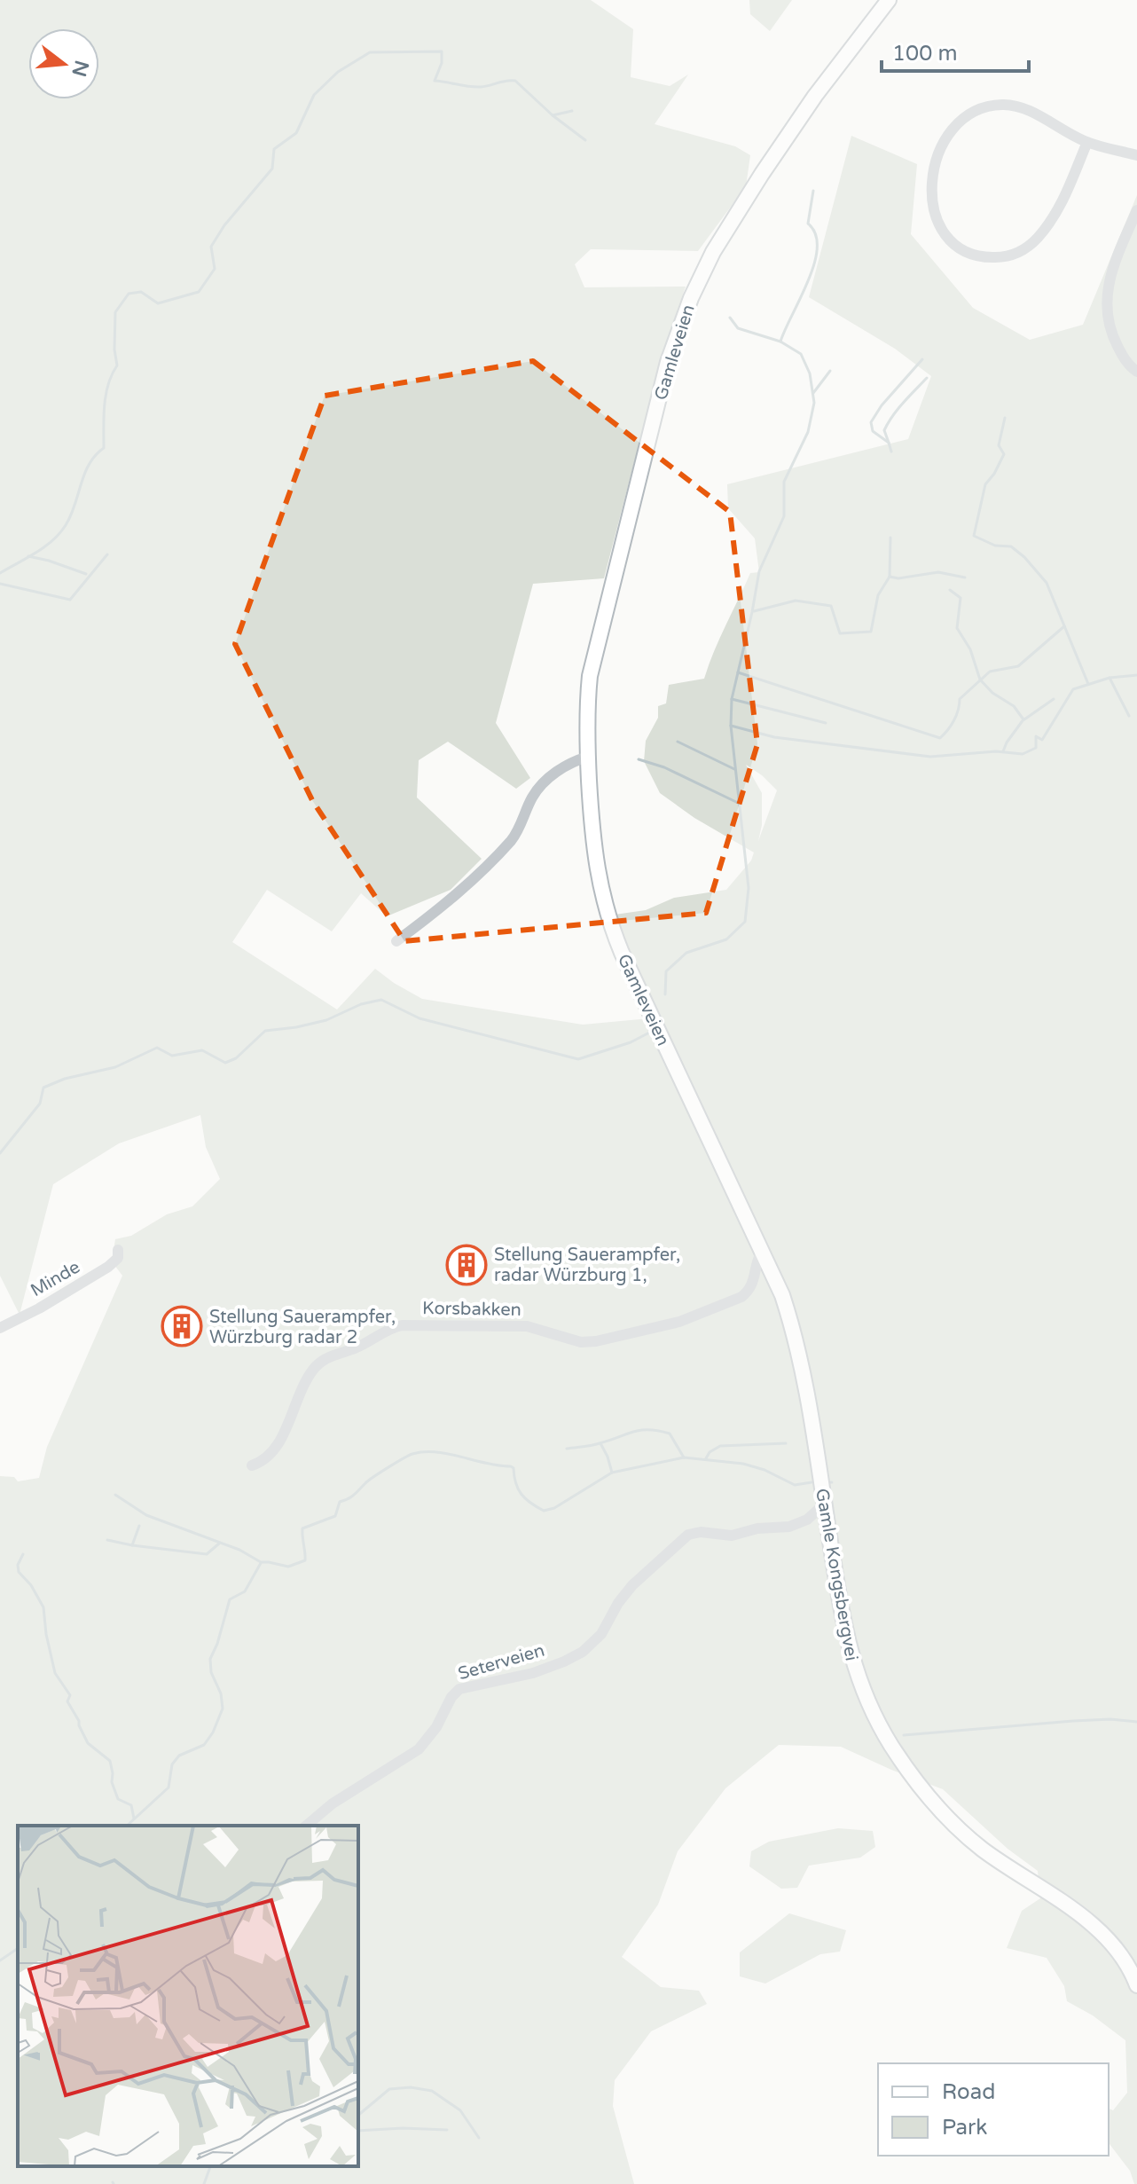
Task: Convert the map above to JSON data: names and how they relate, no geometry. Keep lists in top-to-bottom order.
{
  "streets": {
    "main road": ["Gamleveien", "Gamle Kongsbergvei"],
    "street": ["Minde", "Korsbakken", "Seterveien"]
  },
  "crossings": [
    ["Gamleveien", "Gamle Kongsbergvei"],
    ["Korsbakken", "Gamle Kongsbergvei"],
    ["Gamle Kongsbergvei", "Seterveien"]
  ],
  "places": {
    "building": ["Stellung Sauerampfer, radar Würzburg 1,", "Stellung Sauerampfer, Würzburg radar 2"]
  },
  "legend": ["Road", "Park"],
  "scale_bar": "100 m",
  "north": "right"
}
